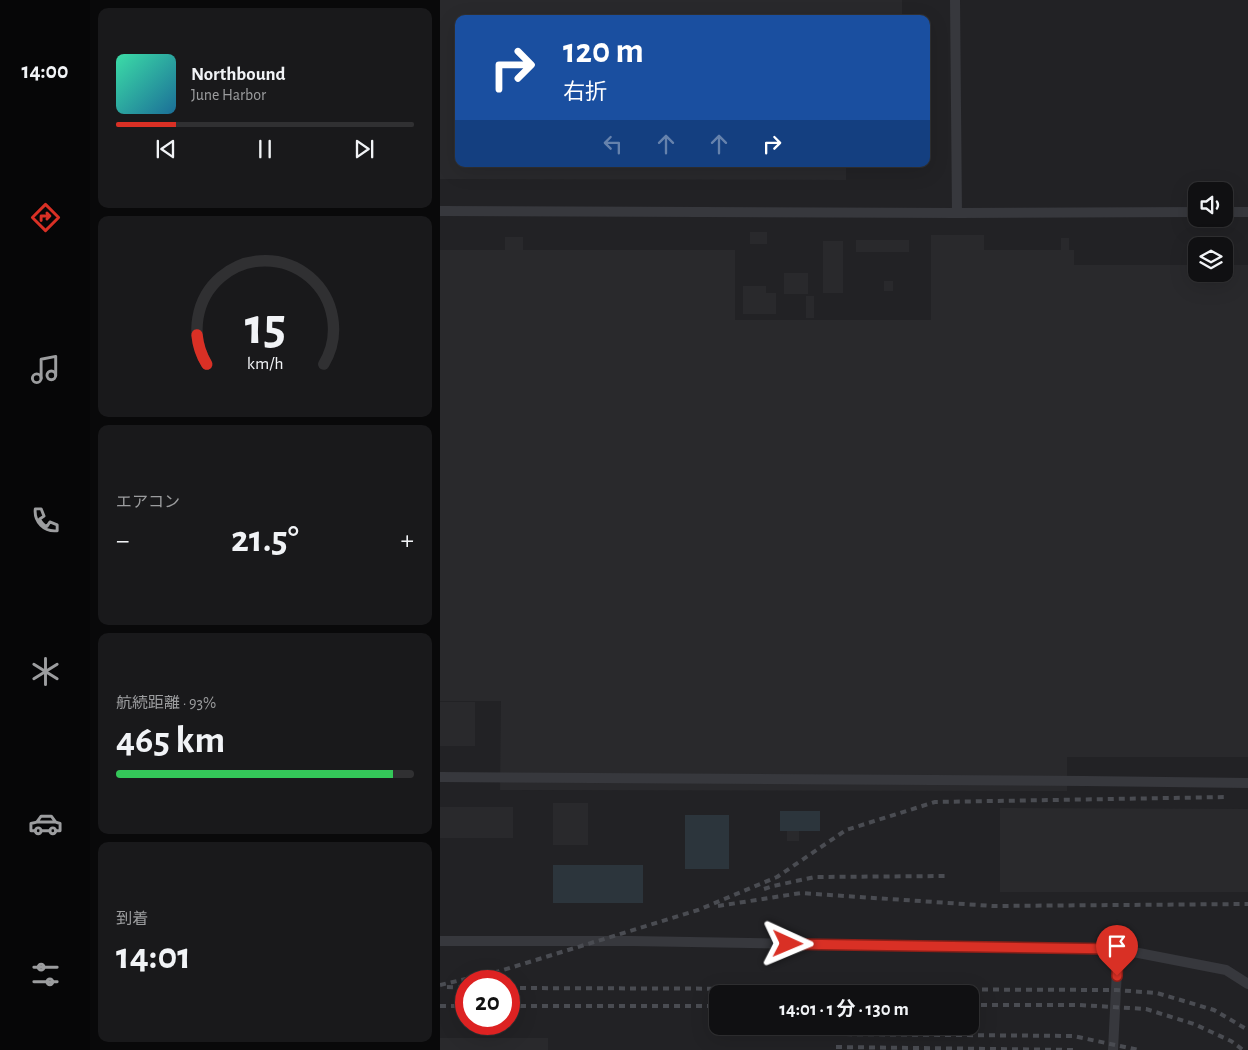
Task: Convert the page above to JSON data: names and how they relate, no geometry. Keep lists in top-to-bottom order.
{
  "page": {
    "tabs": "14:00",
    "turn": ["120 m", "右折"],
    "song": ["Northbound", "June Harbor"],
    "tile": [
      "エアコン",
      ["航続距離 · 93%", "465 km"],
      ["到着", "14:01"]
    ],
    "heat": ["−", "21.5°", "+"],
    "limit": "20",
    "trip": "14:01 · 1 分 · 130 m",
    "gauge": ["15", "km/h"]
  }
}
